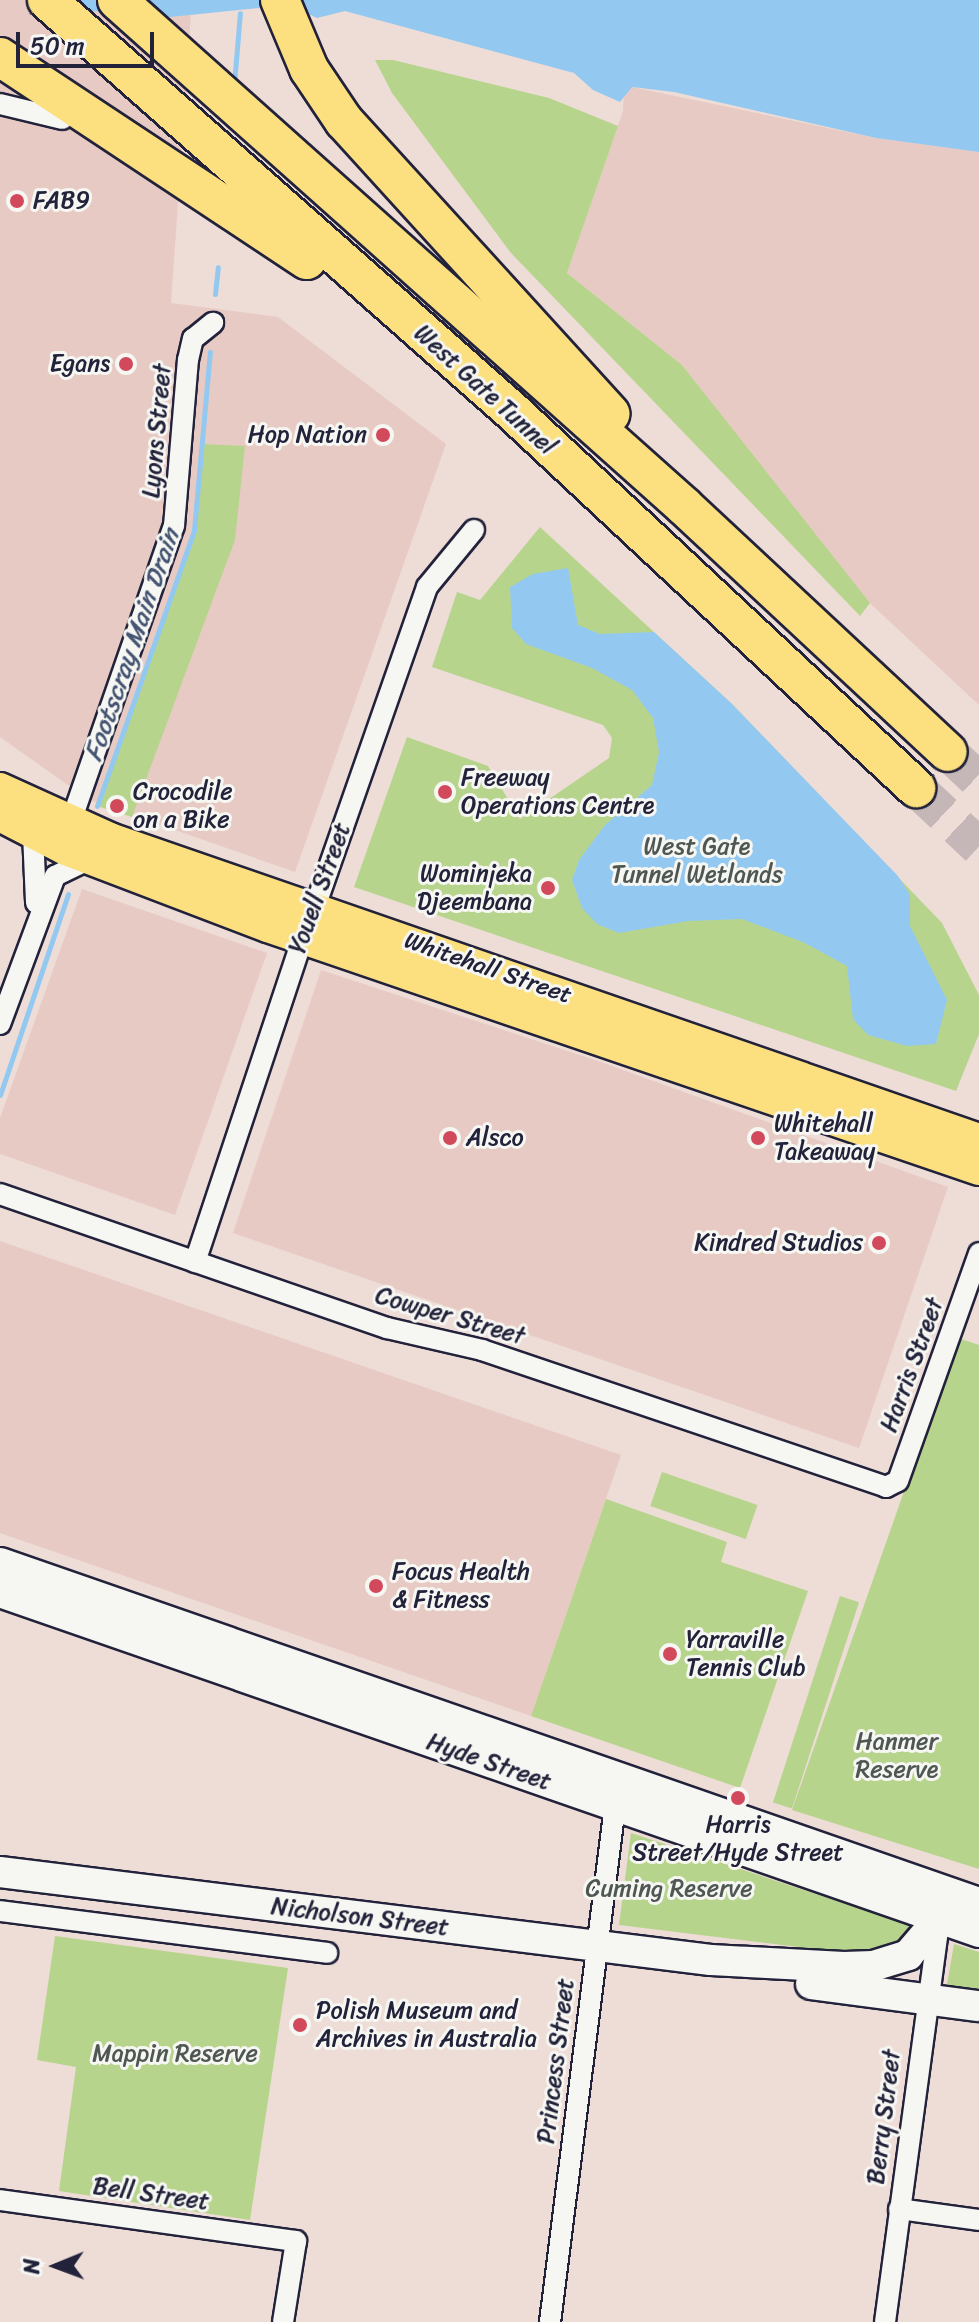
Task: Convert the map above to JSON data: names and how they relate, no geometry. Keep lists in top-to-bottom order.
{
  "streets": {
    "highway": ["West Gate Tunnel"],
    "main road": ["Youell Street", "Whitehall Street"],
    "street": [
      "Lyons Street",
      "Cowper Street",
      "Harris Street",
      "Hyde Street",
      "Nicholson Street",
      "Princess Street",
      "Berry Street",
      "Bell Street"
    ]
  },
  "crossings": [
    ["Lyons Street", "Whitehall Street"],
    ["Youell Street", "Whitehall Street"],
    ["Youell Street", "Cowper Street"],
    ["Cowper Street", "Harris Street"],
    ["Hyde Street", "Nicholson Street"],
    ["Hyde Street", "Princess Street"],
    ["Hyde Street", "Berry Street"],
    ["Nicholson Street", "Princess Street"],
    ["Nicholson Street", "Berry Street"]
  ],
  "water": ["Footscray Main Drain"],
  "parks": [
    "West Gate Tunnel Wetlands",
    "Hanmer Reserve",
    "Cuming Reserve",
    "Mappin Reserve"
  ],
  "places": [
    "FAB9",
    "Egans",
    "Hop Nation",
    "Freeway Operations Centre",
    "Crocodile on a Bike",
    "Wominjeka Djeembana",
    "Alsco",
    "Whitehall Takeaway",
    "Kindred Studios",
    "Focus Health & Fitness",
    "Yarraville Tennis Club",
    "Harris Street/Hyde Street",
    "Polish Museum and Archives in Australia"
  ],
  "scale_bar": "50 m",
  "north": "left"
}
